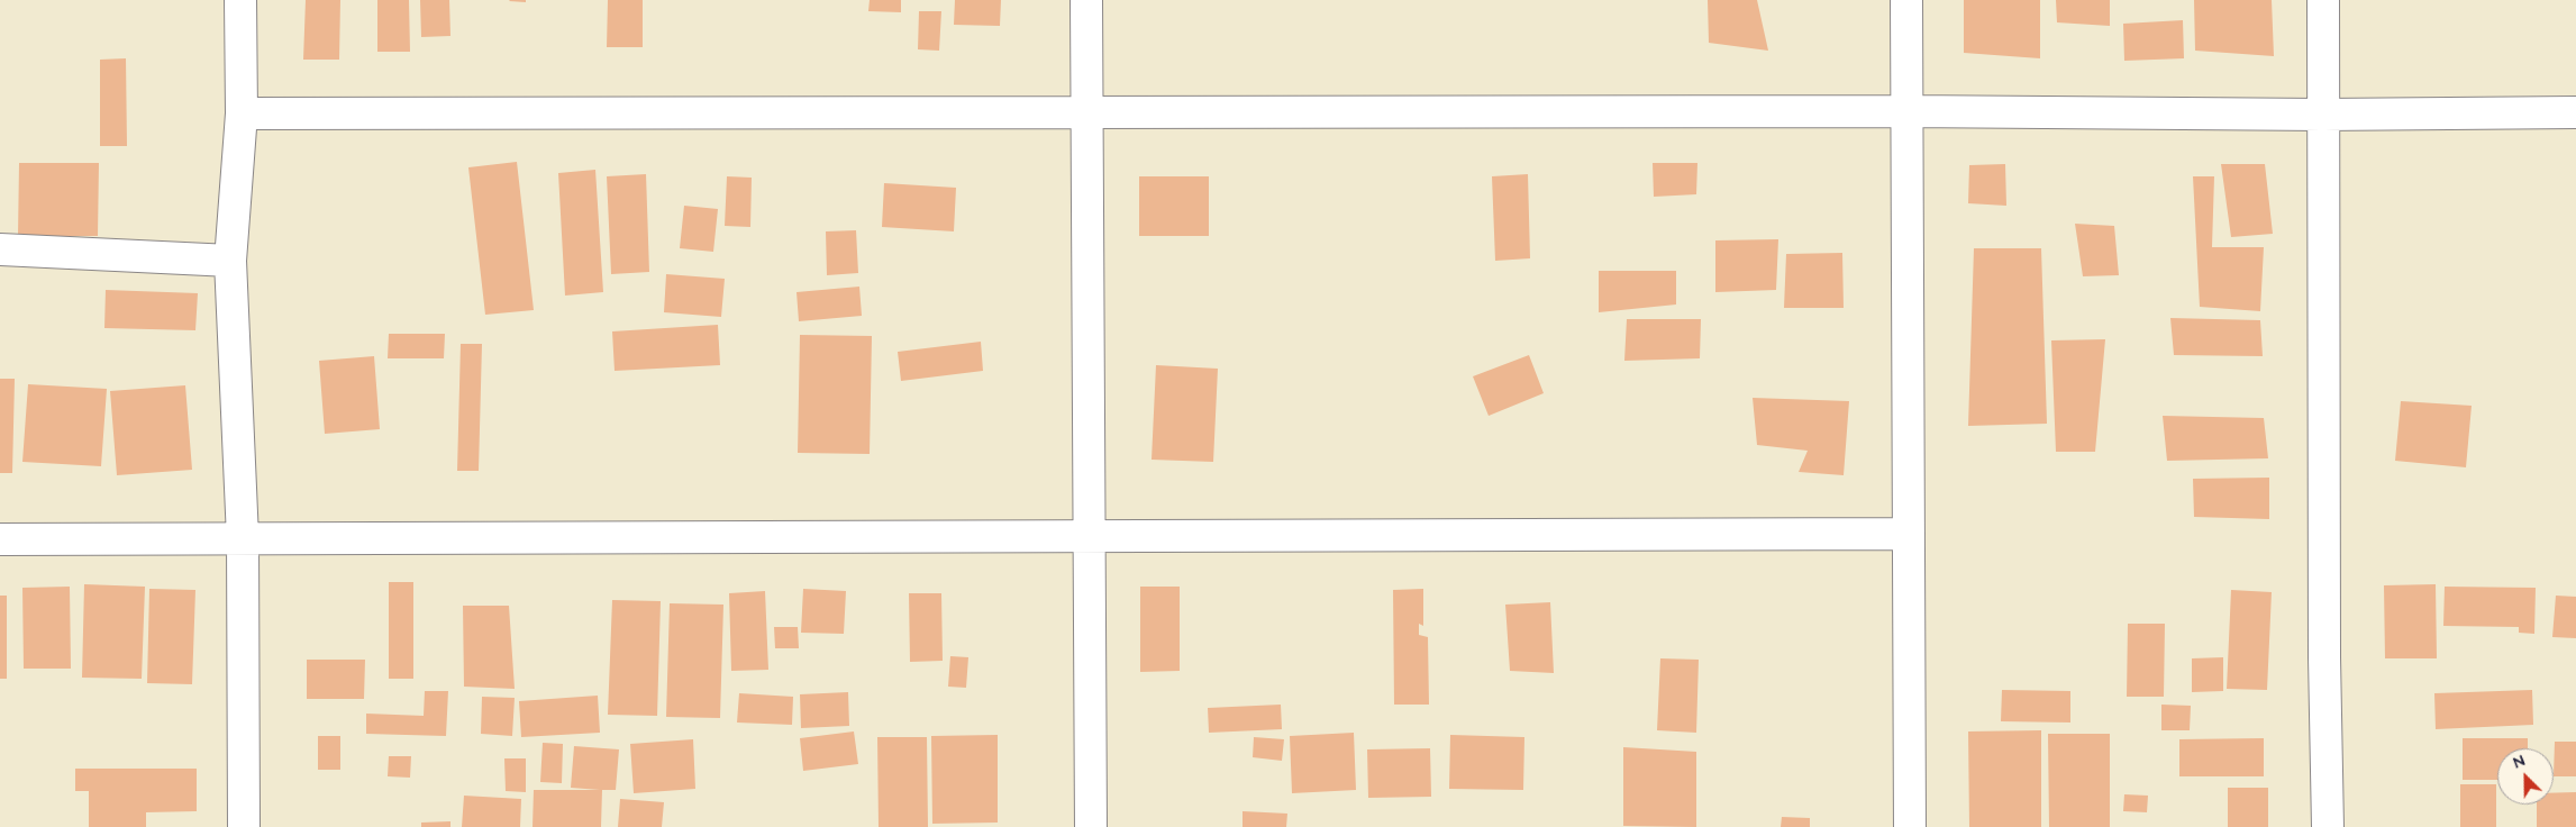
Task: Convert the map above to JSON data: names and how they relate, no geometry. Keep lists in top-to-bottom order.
{
  "north": "top left"
}
